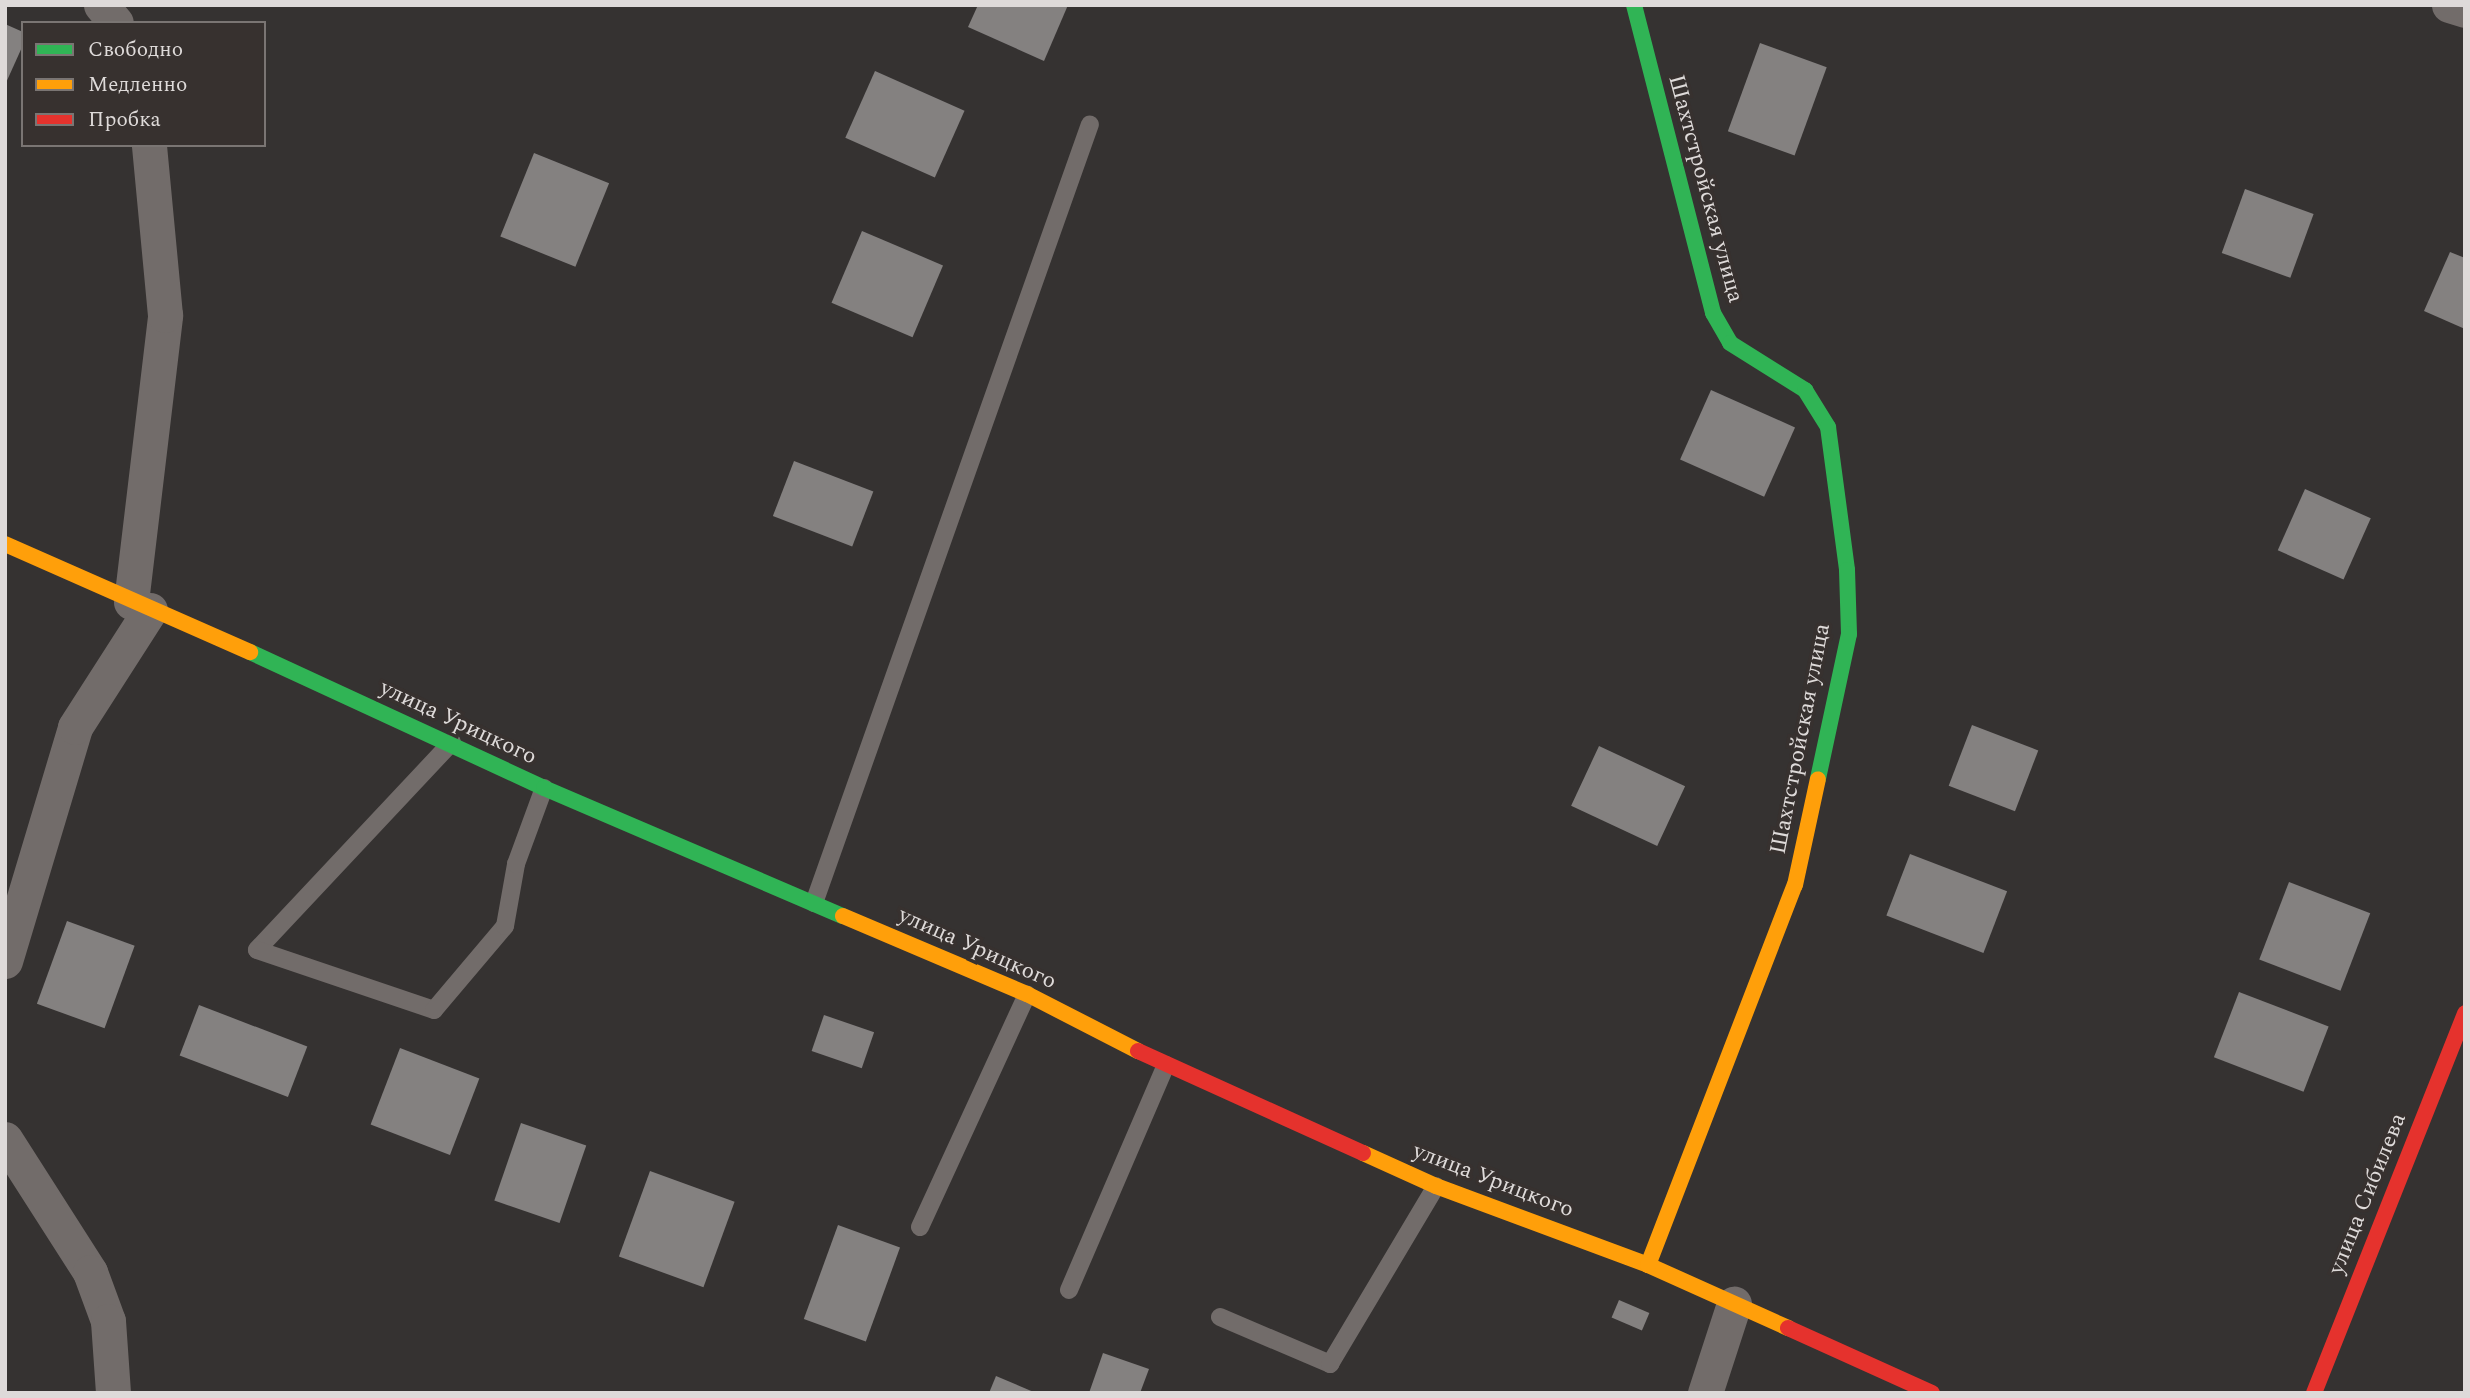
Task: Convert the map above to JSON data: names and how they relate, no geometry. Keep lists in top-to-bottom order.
{
  "streets": {
    "street": ["Шахтстройская улица", "улица Урицкого", "улица Сибилева"]
  },
  "crossings": [
    ["Шахтстройская улица", "улица Урицкого"]
  ],
  "legend": ["Свободно", "Медленно", "Пробка"]
}
